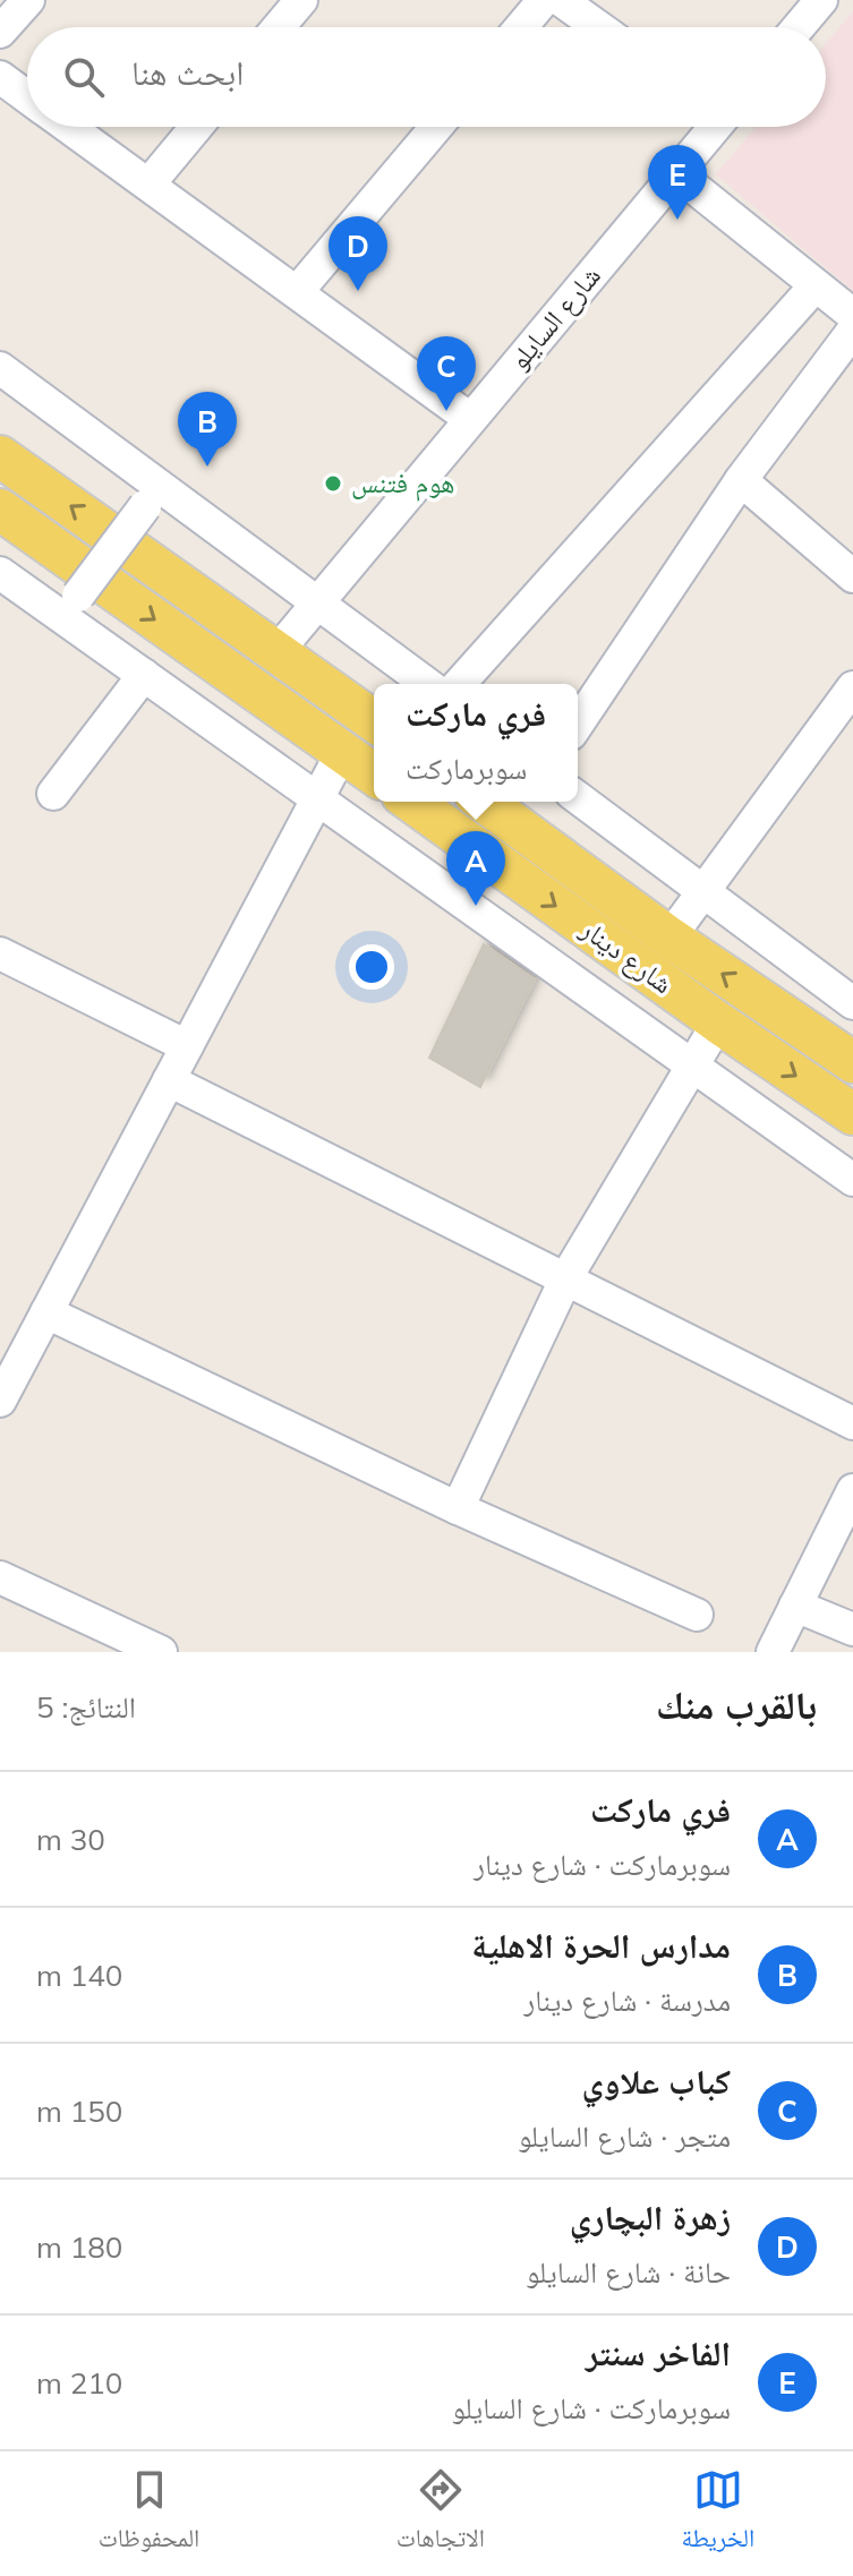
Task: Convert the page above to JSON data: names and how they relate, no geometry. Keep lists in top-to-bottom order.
{
  "streets": {
    "main road": ["شارع دينار"],
    "street": ["شارع السايلو"]
  },
  "places": ["هوم فتنس"],
  "page": {
    "search": "ابحث هنا",
    "pins": [
      "E",
      "D",
      "C",
      "B",
      "A"
    ],
    "popup": ["فري ماركت", "سوبرماركت"],
    "heading": ["بالقرب منك", "النتائج: 5"],
    "list": [
      {
        "mark": "A",
        "name": "فري ماركت",
        "note": "سوبرماركت · شارع دينار",
        "value": "30 m"
      },
      {
        "mark": "B",
        "name": "مدارس الحرة الاهلية",
        "note": "مدرسة · شارع دينار",
        "value": "140 m"
      },
      {
        "mark": "C",
        "name": "كباب علاوي",
        "note": "متجر · شارع السايلو",
        "value": "150 m"
      },
      {
        "mark": "D",
        "name": "زهرة البچاري",
        "note": "حانة · شارع السايلو",
        "value": "180 m"
      },
      {
        "mark": "E",
        "name": "الفاخر سنتر",
        "note": "سوبرماركت · شارع السايلو",
        "value": "210 m"
      }
    ],
    "nav": ["الخريطة", "الاتجاهات", "المحفوظات"]
  }
}
